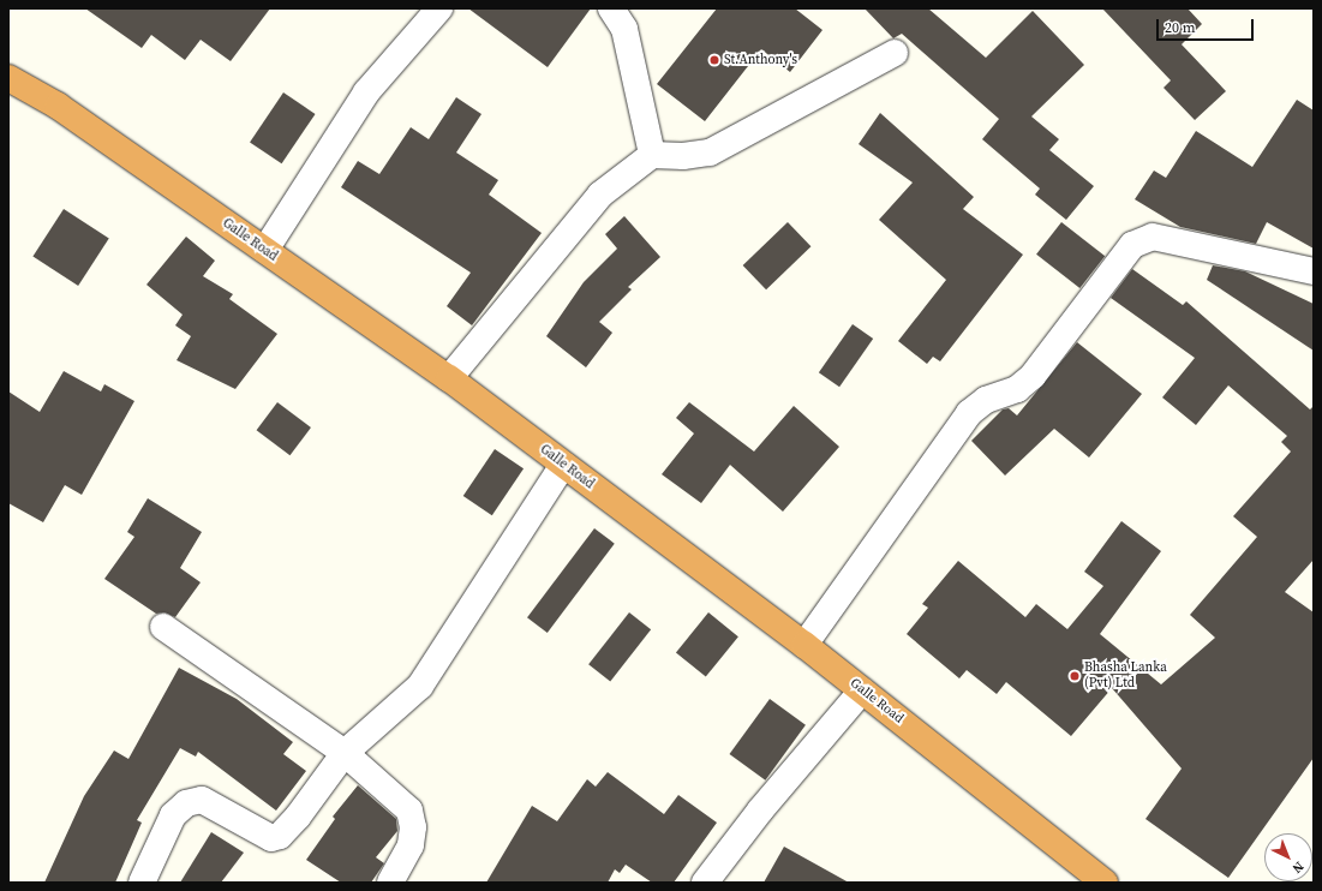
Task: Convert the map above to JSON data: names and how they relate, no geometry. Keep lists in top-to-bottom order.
{
  "streets": {
    "highway": ["Galle Road"]
  },
  "places": ["St.Anthony's", "Bhasha Lanka (Pvt) Ltd"],
  "scale_bar": "20 m",
  "north": "bottom right"
}
